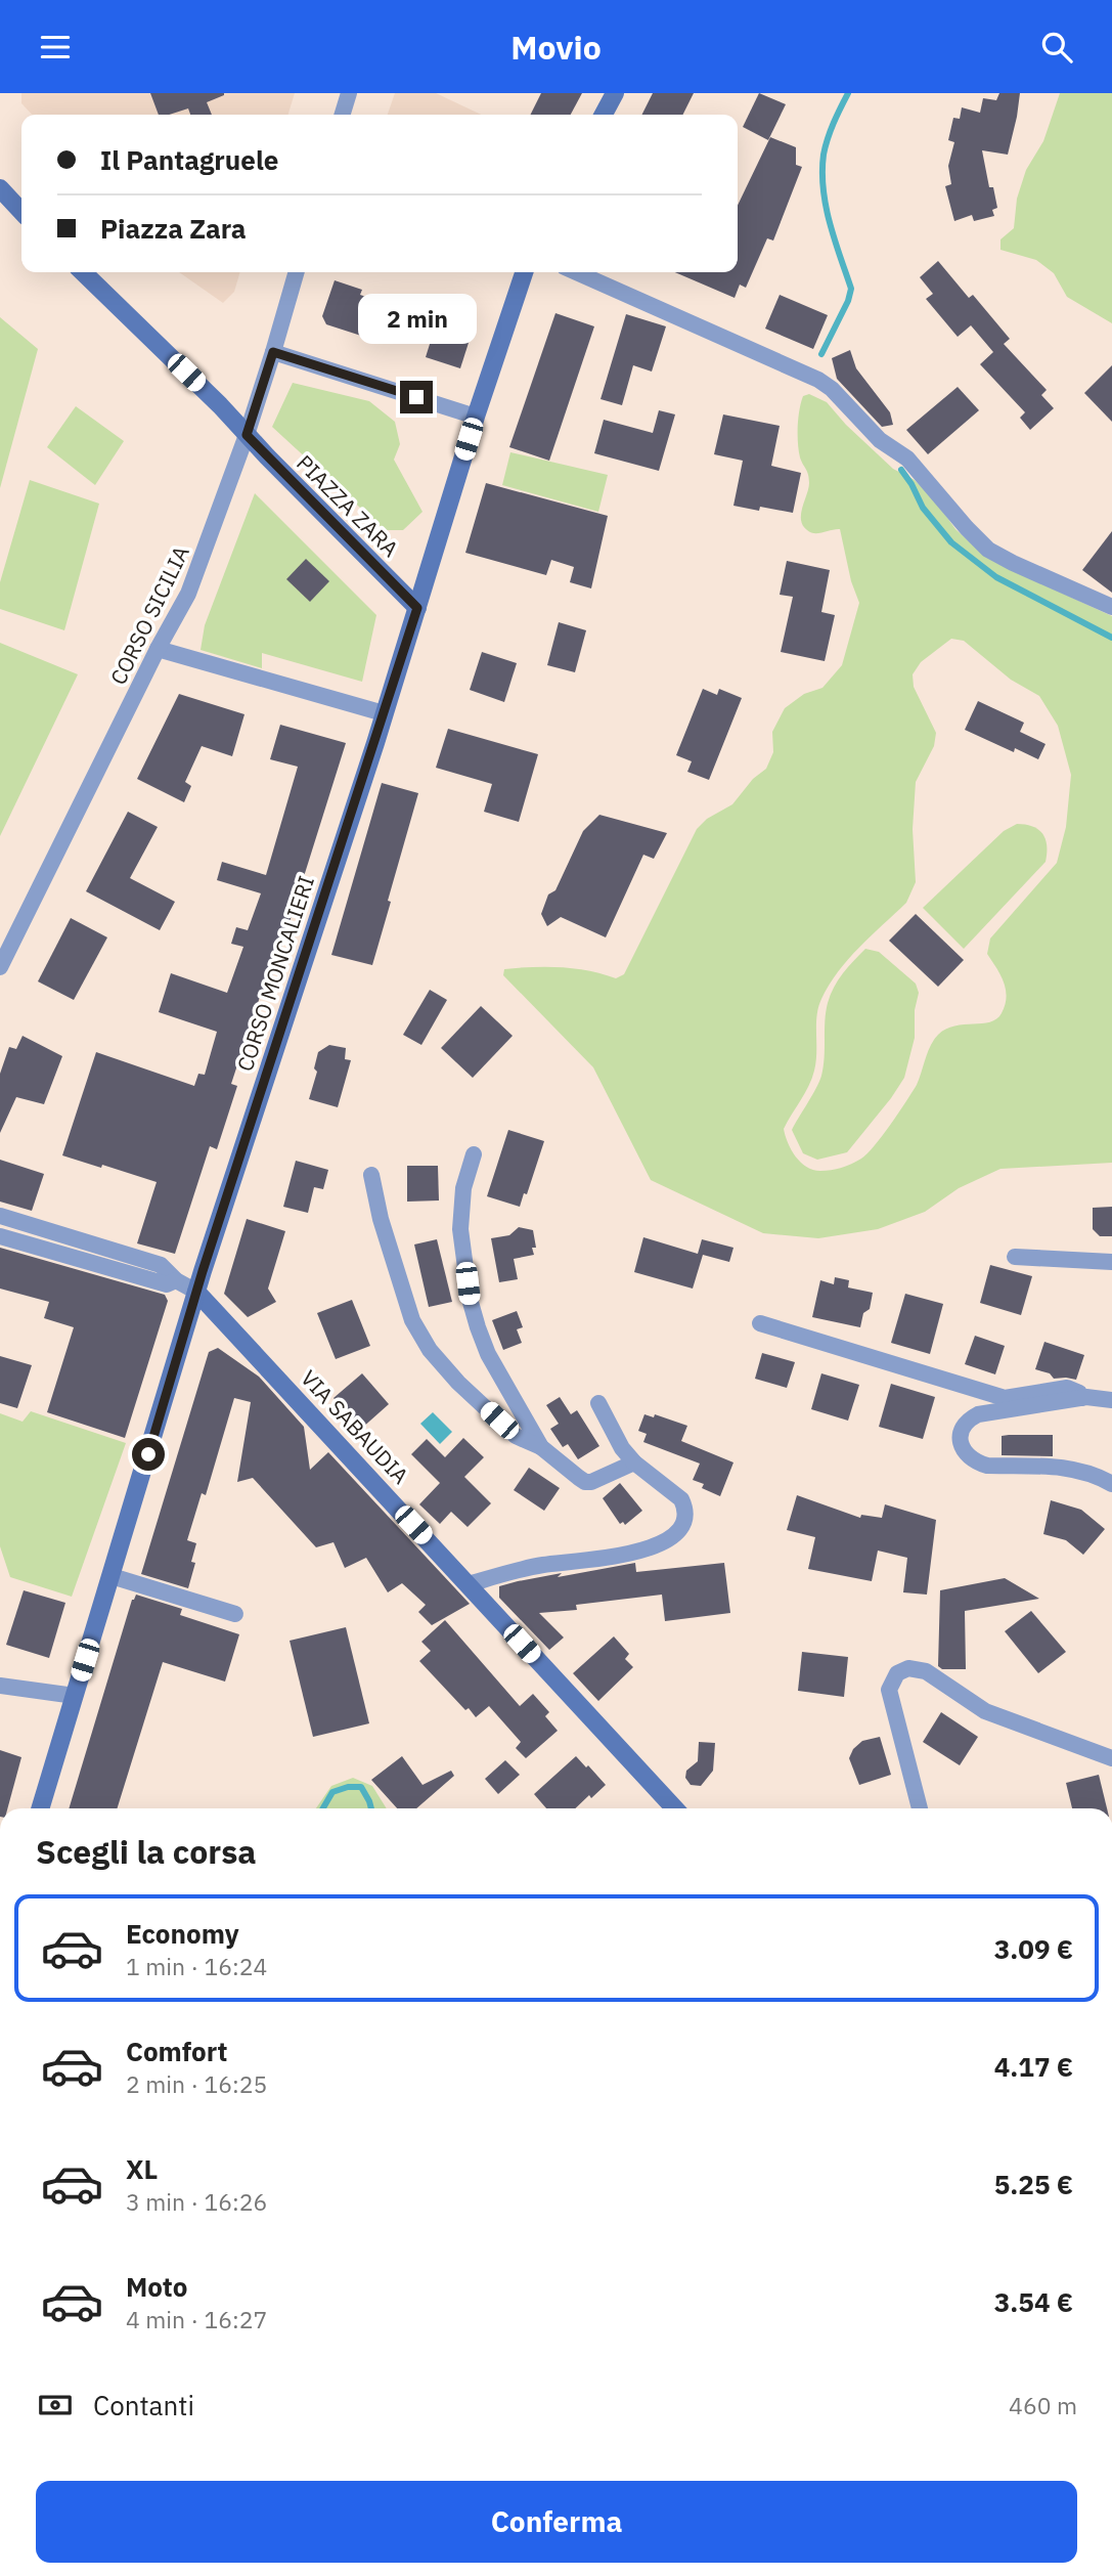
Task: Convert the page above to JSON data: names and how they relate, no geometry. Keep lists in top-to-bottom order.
{
  "streets": {
    "main road": ["PIAZZA ZARA", "CORSO MONCALIERI", "VIA SABAUDIA"],
    "street": ["CORSO SICILIA"]
  },
  "crossings": [
    ["PIAZZA ZARA", "CORSO SICILIA"],
    ["PIAZZA ZARA", "CORSO MONCALIERI"],
    ["CORSO MONCALIERI", "VIA SABAUDIA"]
  ],
  "page": {
    "header": "Movio",
    "banner": ["Il Pantagruele", "Piazza Zara"],
    "bubble": "2 min",
    "heading": "Scegli la corsa",
    "list": [
      {
        "name": "Economy",
        "note": "1 min · 16:24",
        "value": "3.09 €"
      },
      {
        "name": "Comfort",
        "note": "2 min · 16:25",
        "value": "4.17 €"
      },
      {
        "name": "XL",
        "note": "3 min · 16:26",
        "value": "5.25 €"
      },
      {
        "name": "Moto",
        "note": "4 min · 16:27",
        "value": "3.54 €"
      }
    ],
    "pay": ["Contanti", "460 m"],
    "buttons": "Conferma"
  }
}
